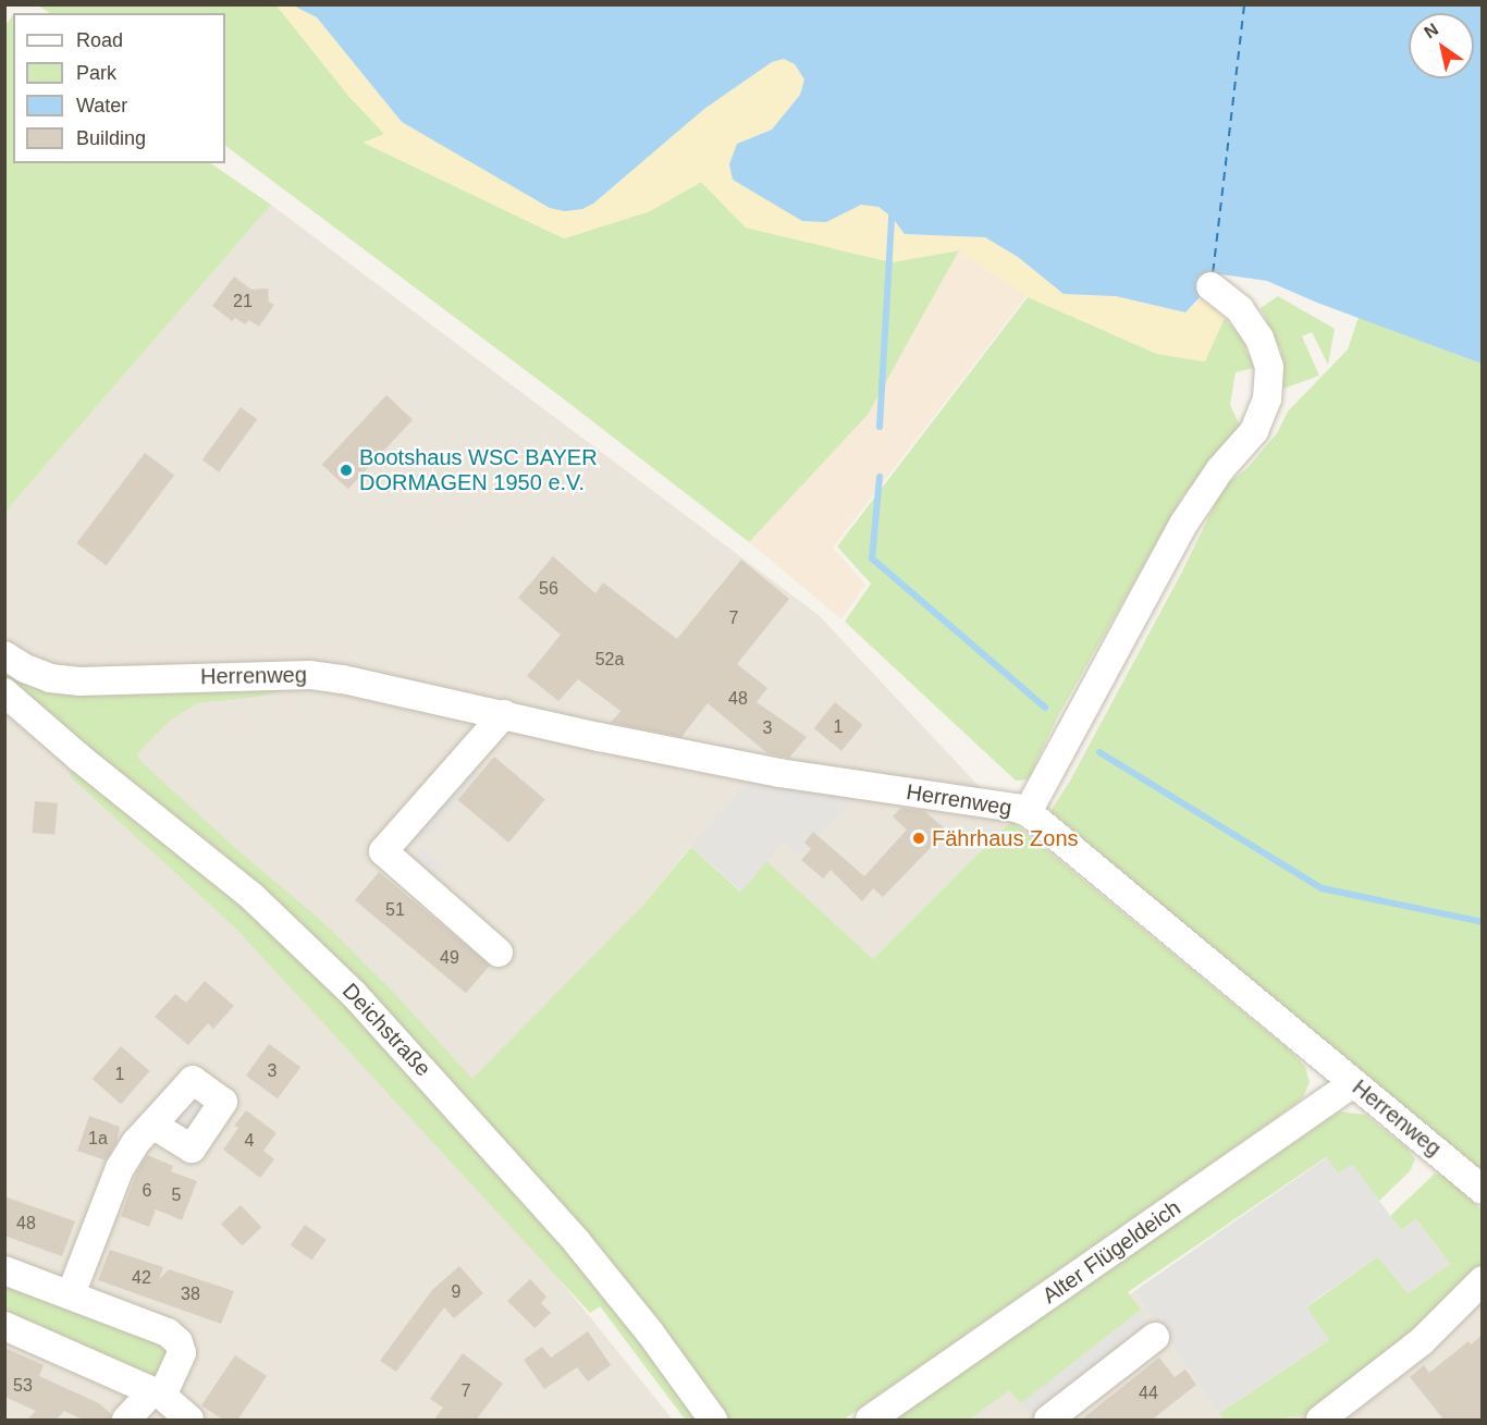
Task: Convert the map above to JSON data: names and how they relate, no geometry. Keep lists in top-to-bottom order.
{
  "streets": {
    "street": ["Herrenweg", "Deichstraße", "Alter Flügeldeich"]
  },
  "crossings": [
    ["Herrenweg", "Alter Flügeldeich"]
  ],
  "places": ["Bootshaus WSC BAYER DORMAGEN 1950 e.V.", "Fährhaus Zons"],
  "house_numbers": [
    "21",
    "56",
    "7",
    "52a",
    "48",
    "1",
    "3",
    "51",
    "49",
    "3",
    "1",
    "1a",
    "4",
    "6",
    "5",
    "48",
    "42",
    "9",
    "38",
    "53",
    "7",
    "44"
  ],
  "legend": [
    "Road",
    "Park",
    "Water",
    "Building"
  ],
  "north": "top left"
}
